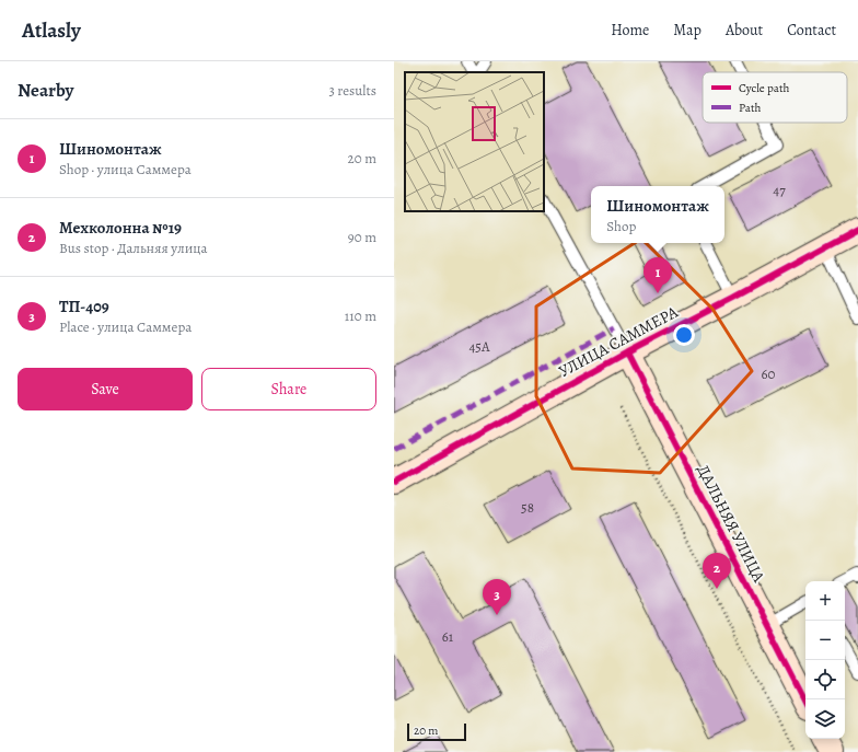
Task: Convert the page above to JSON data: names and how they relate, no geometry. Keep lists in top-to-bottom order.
{
  "streets": {
    "street": ["УЛИЦА САММЕРА", "ДАЛЬНЯЯ УЛИЦА"]
  },
  "crossings": [
    ["УЛИЦА САММЕРА", "ДАЛЬНЯЯ УЛИЦА"]
  ],
  "house_numbers": [
    "47",
    "45А",
    "60",
    "58",
    "61"
  ],
  "legend": ["Cycle path", "Path"],
  "scale_bar": "20 m",
  "page": {
    "header": "Atlasly",
    "nav": [
      "Home",
      "Map",
      "About",
      "Contact"
    ],
    "heading": ["Nearby", "3 results"],
    "list": [
      {
        "mark": "1",
        "name": "Шиномонтаж",
        "note": "Shop · улица Саммера",
        "value": "20 m"
      },
      {
        "mark": "2",
        "name": "Мехколонна №19",
        "note": "Bus stop · Дальняя улица",
        "value": "90 m"
      },
      {
        "mark": "3",
        "name": "ТП-409",
        "note": "Place · улица Саммера",
        "value": "110 m"
      }
    ],
    "popup": ["Шиномонтаж", "Shop"],
    "pins": ["1", "2", "3"],
    "buttons": ["Save", "Share"],
    "map_buttons": ["+", "−"],
    "scale": "20 m"
  }
}
